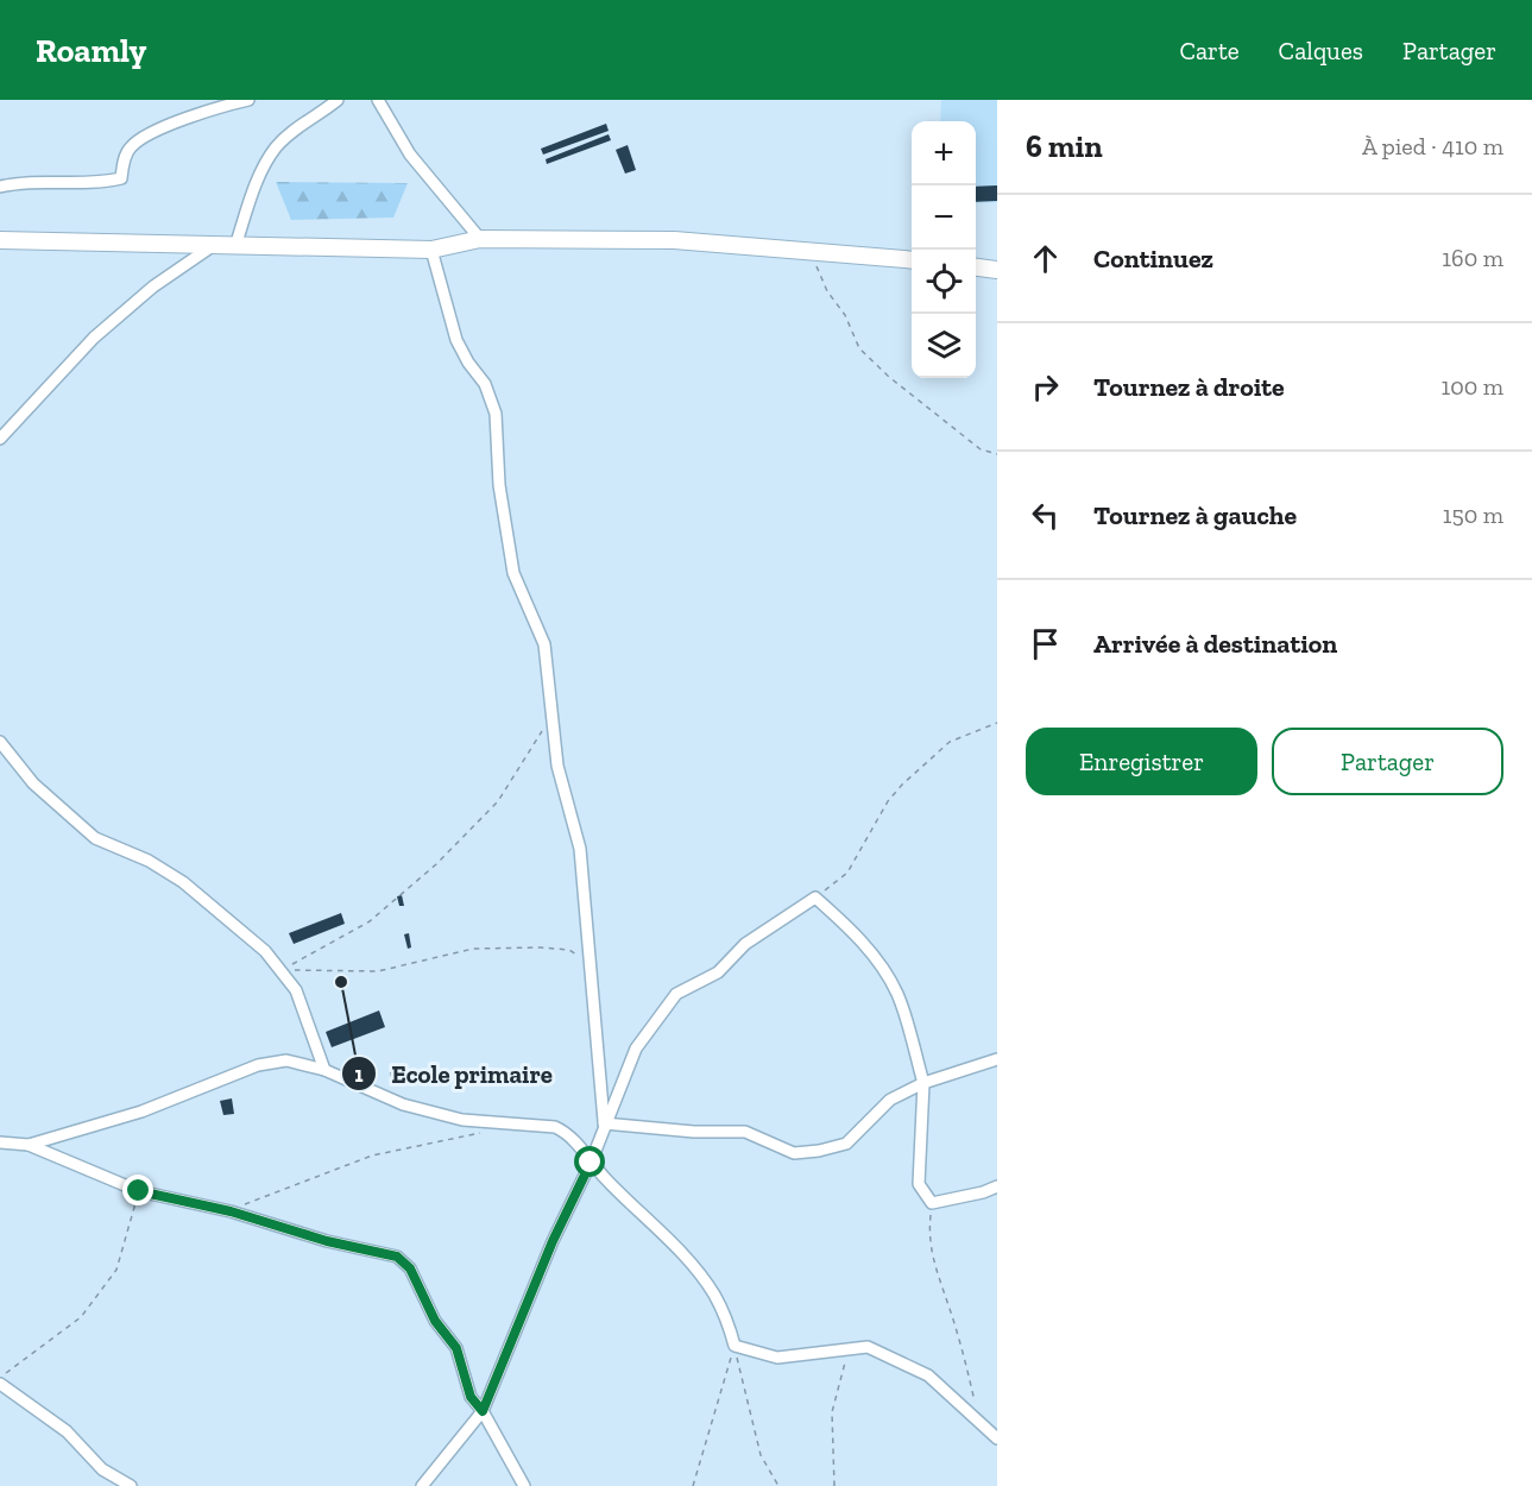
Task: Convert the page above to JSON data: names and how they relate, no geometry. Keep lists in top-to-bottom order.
{
  "places": ["Ecole primaire"],
  "page": {
    "header": "Roamly",
    "nav": ["Carte", "Calques", "Partager"],
    "heading": ["6 min", "À pied · 410 m"],
    "map_buttons": ["+", "−"],
    "list": [
      ["Continuez", "160 m"],
      ["Tournez à droite", "100 m"],
      ["Tournez à gauche", "150 m"],
      "Arrivée à destination"
    ],
    "buttons": ["Enregistrer", "Partager"]
  }
}
